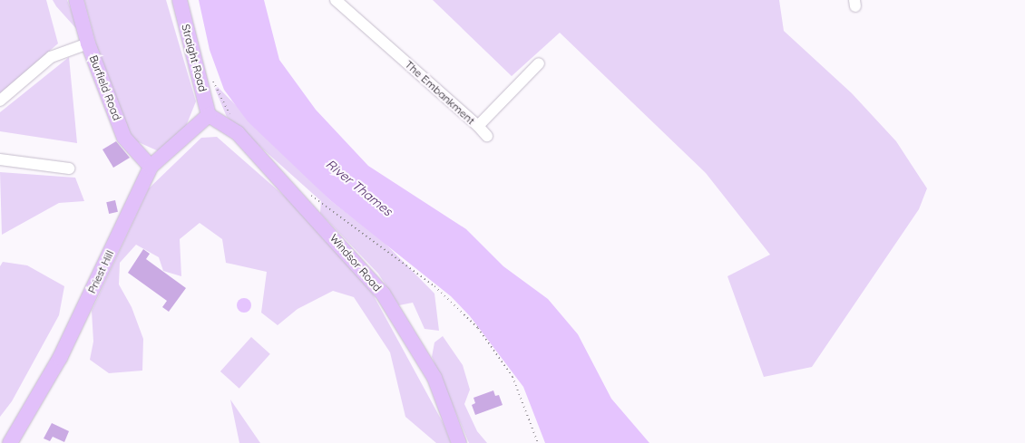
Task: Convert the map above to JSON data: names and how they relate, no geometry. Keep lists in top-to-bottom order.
{
  "streets": {
    "main road": [
      "Straight Road",
      "Burfield Road",
      "Windsor Road",
      "Priest Hill"
    ],
    "street": ["The Embankment"]
  },
  "crossings": [
    ["Straight Road", "Windsor Road"],
    ["Straight Road", "Priest Hill"],
    ["Burfield Road", "Priest Hill"],
    ["Windsor Road", "Priest Hill"]
  ],
  "water": ["River Thames"]
}
